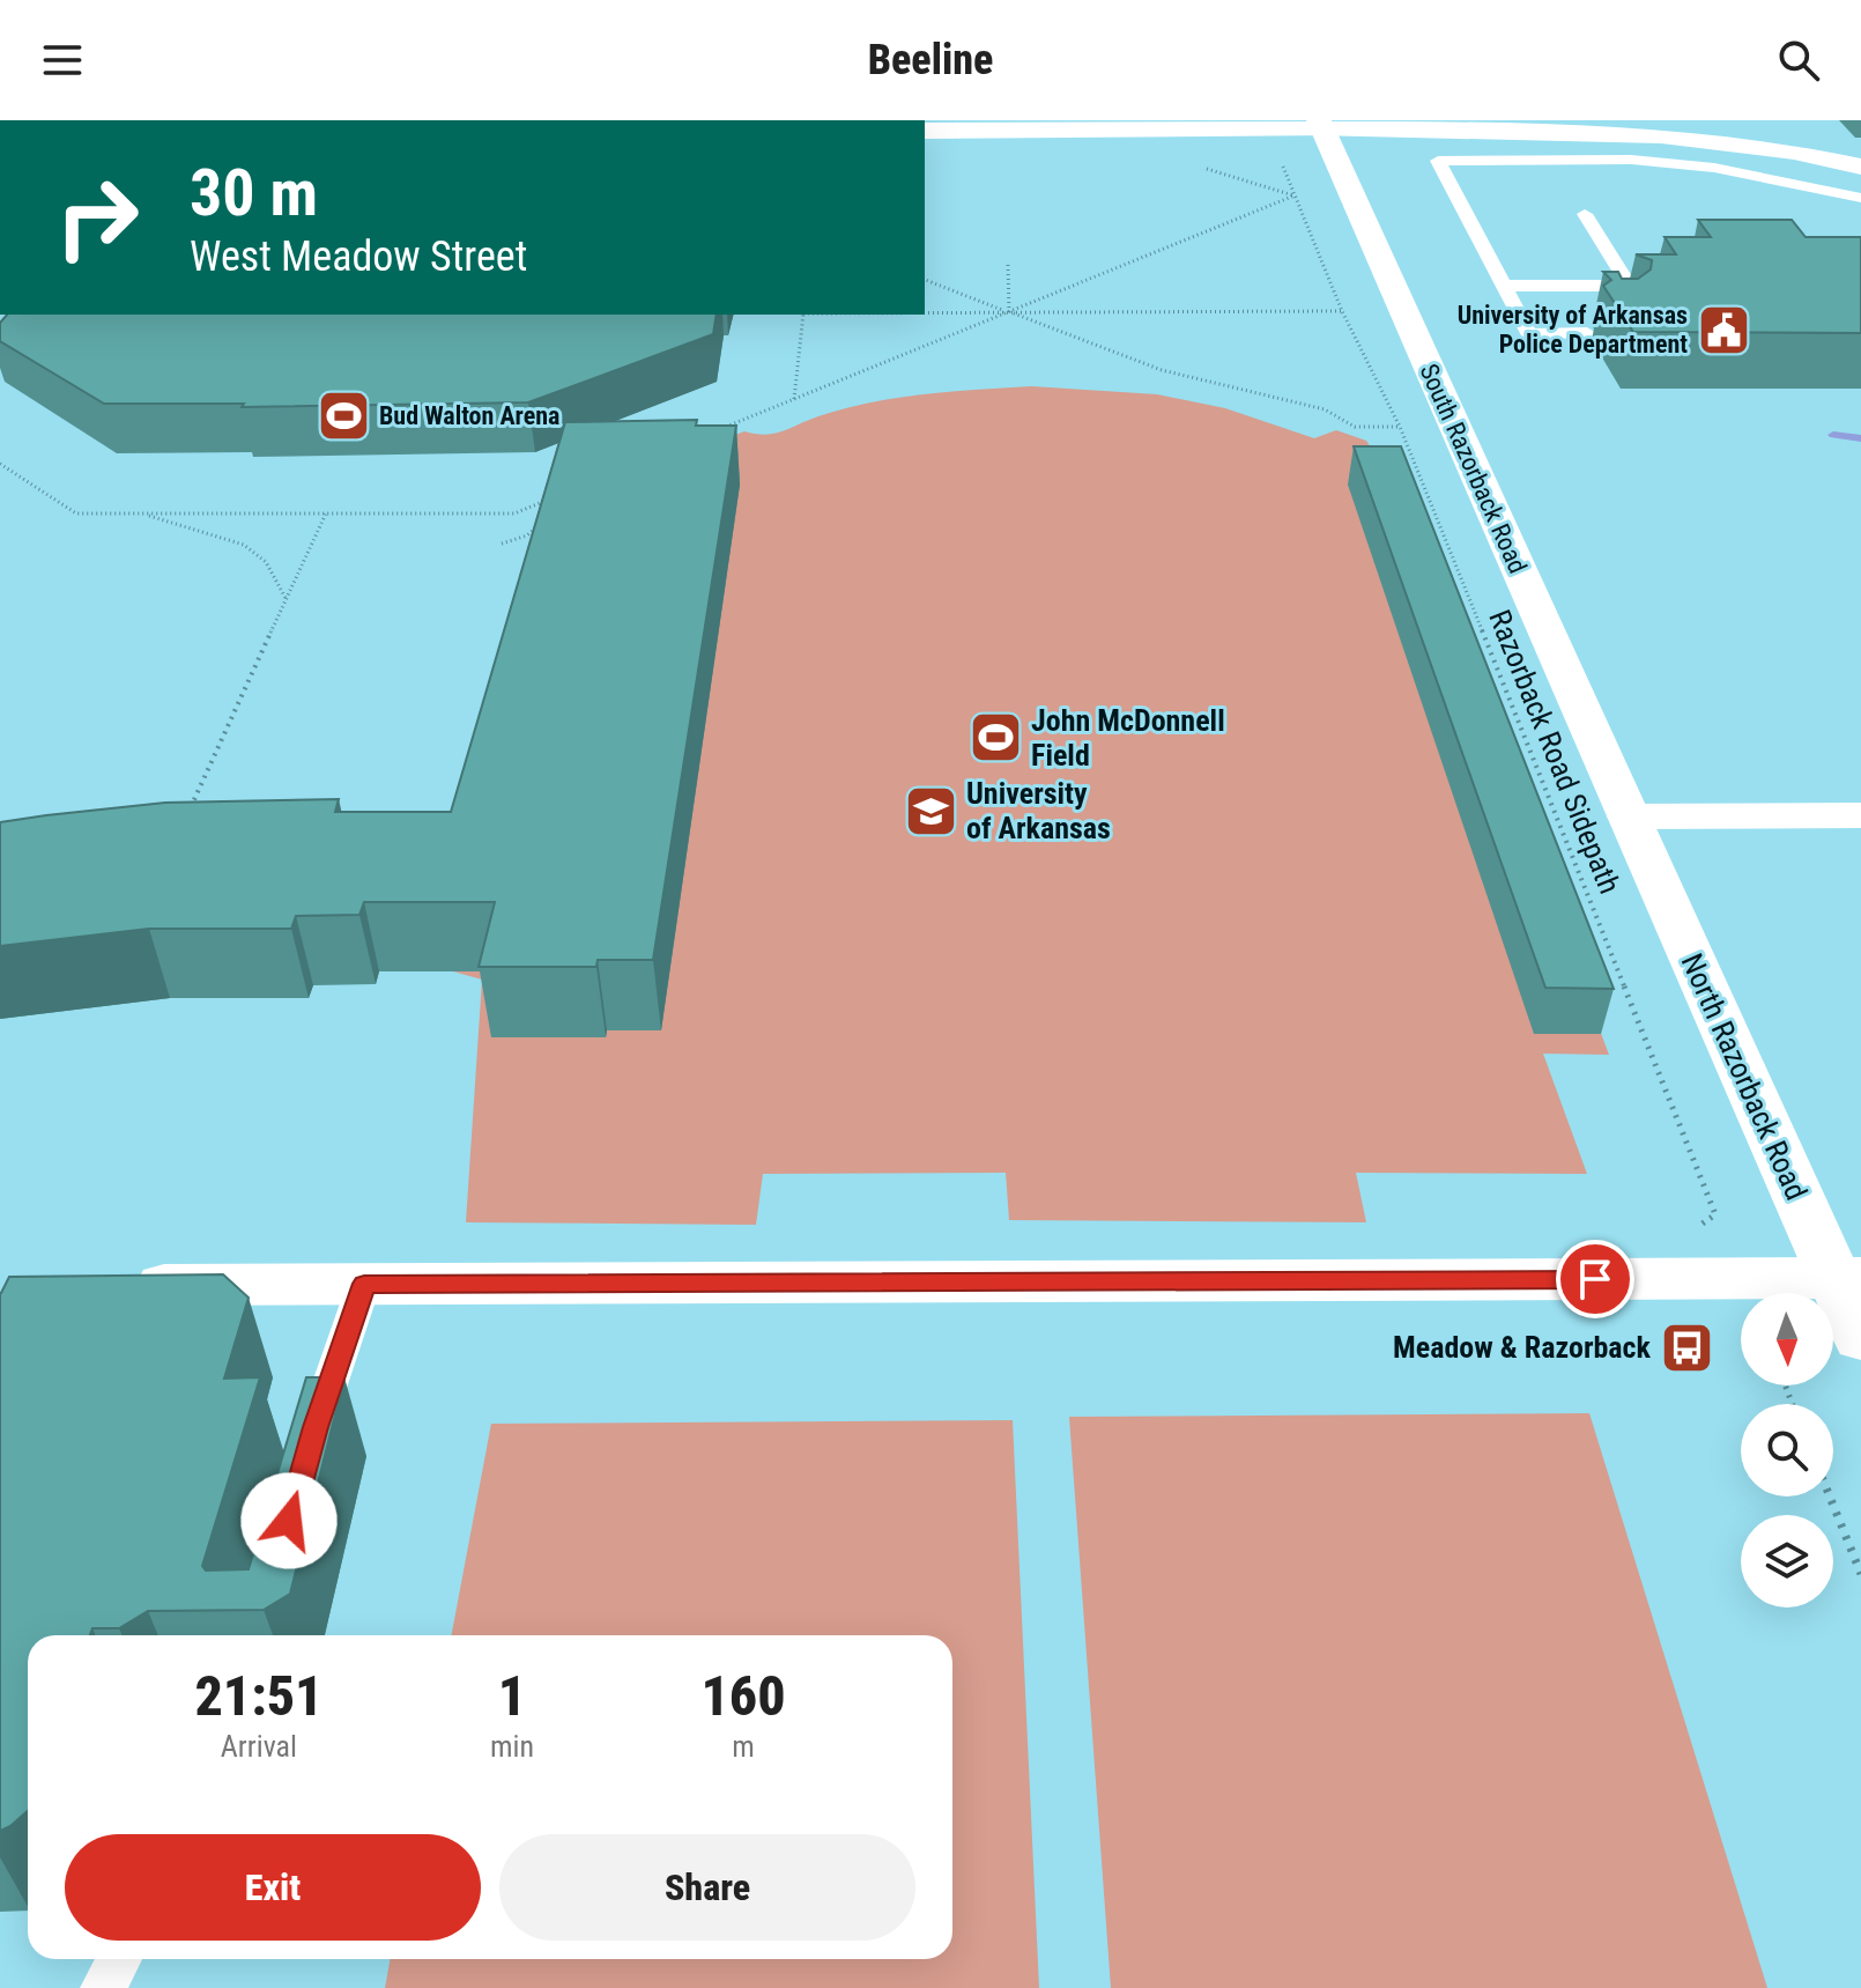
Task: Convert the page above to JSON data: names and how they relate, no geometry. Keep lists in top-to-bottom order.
{
  "streets": {
    "street": ["South Razorback Road", "North Razorback Road"],
    "path": ["Razorback Road Sidepath"]
  },
  "crossings": [
    ["South Razorback Road", "North Razorback Road"]
  ],
  "places": {
    "public building": ["University of Arkansas Police Department"],
    "sports": ["Bud Walton Arena", "John McDonnell Field"],
    "school or university": ["University of Arkansas"],
    "bus stop": ["Meadow & Razorback"]
  },
  "north": "bottom",
  "page": {
    "header": "Beeline",
    "turn": ["30 m", "West Meadow Street"],
    "eta": [
      "21:51",
      "Arrival",
      "1",
      "min",
      "160",
      "m"
    ],
    "buttons": ["Exit", "Share"]
  }
}
